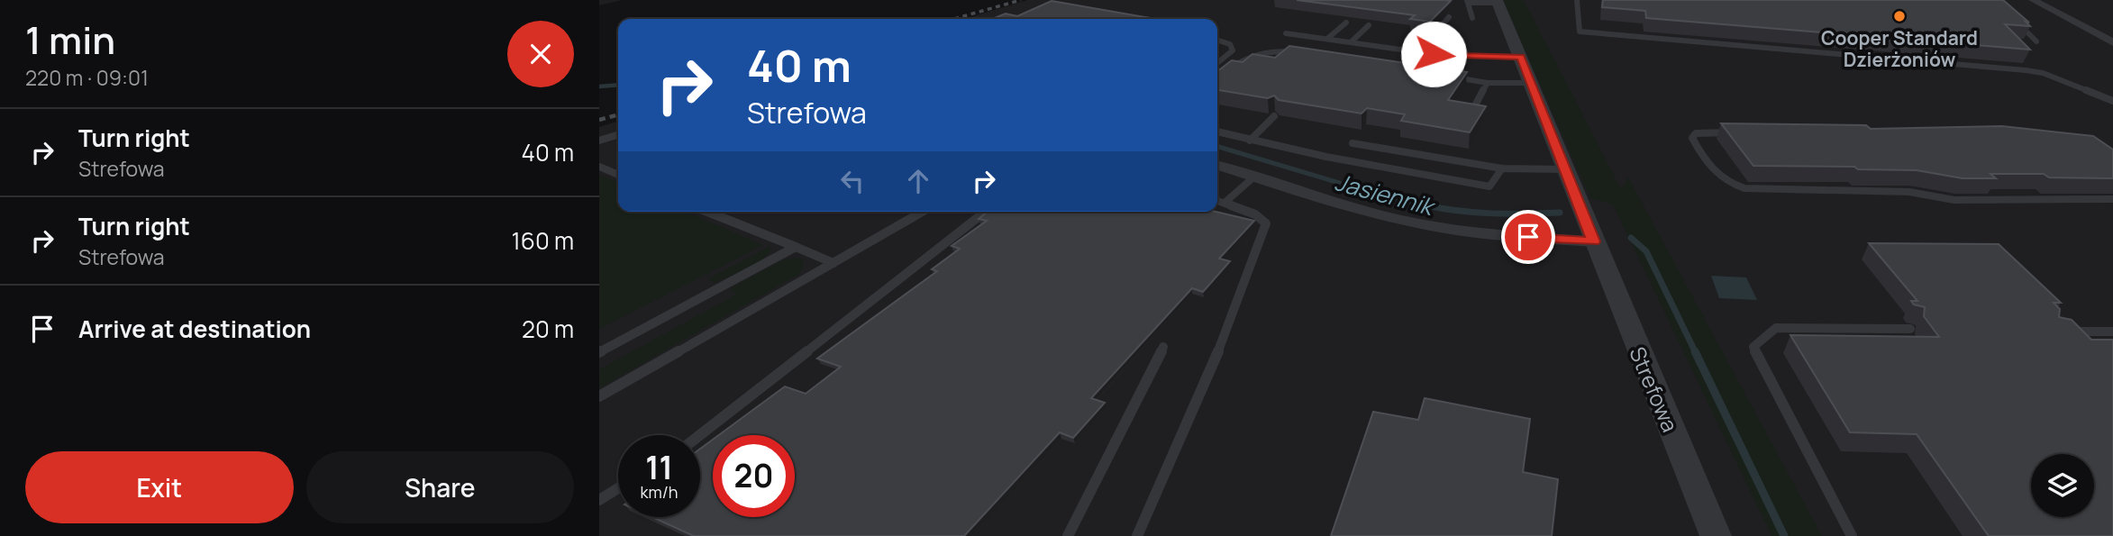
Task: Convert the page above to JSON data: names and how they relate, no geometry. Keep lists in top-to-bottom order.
{
  "streets": {
    "street": ["Strefowa"]
  },
  "water": ["Jasiennik"],
  "places": ["Cooper Standard Dzierżoniów"],
  "page": {
    "heading": ["1 min", "220 m · 09:01"],
    "turn": ["40 m", "Strefowa"],
    "list": [
      {
        "name": "Turn right",
        "note": "Strefowa",
        "value": "40 m"
      },
      {
        "name": "Turn right",
        "note": "Strefowa",
        "value": "160 m"
      },
      {
        "name": "Arrive at destination",
        "value": "20 m"
      }
    ],
    "speed": "11 km/h",
    "limit": "20",
    "buttons": ["Exit", "Share"]
  }
}
